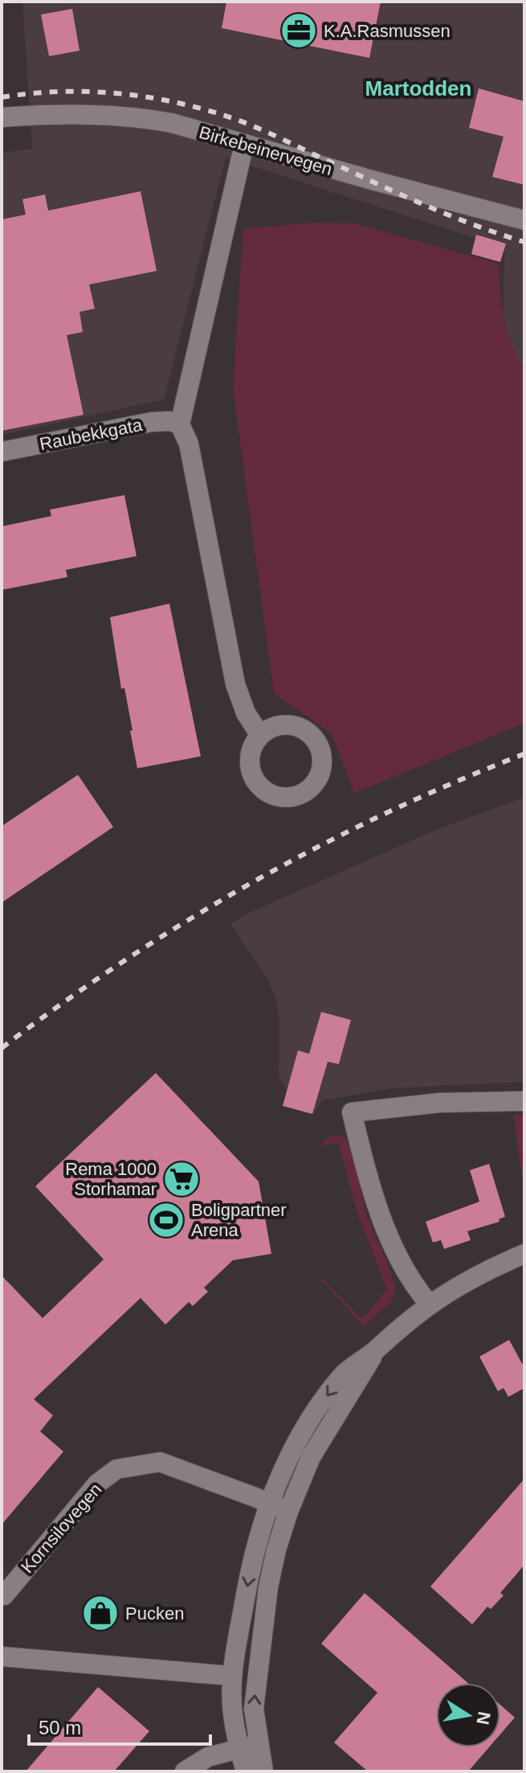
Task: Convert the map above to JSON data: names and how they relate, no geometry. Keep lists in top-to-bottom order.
{
  "streets": {
    "street": ["Birkebeinervegen", "Raubekkgata", "Kornsilovegen"]
  },
  "districts": ["Martodden"],
  "places": {
    "office": ["K.A.Rasmussen"],
    "supermarket": ["Rema 1000 Storhamar"],
    "sports": ["Boligpartner Arena"],
    "shop": ["Pucken"]
  },
  "scale_bar": "50 m",
  "north": "right"
}
